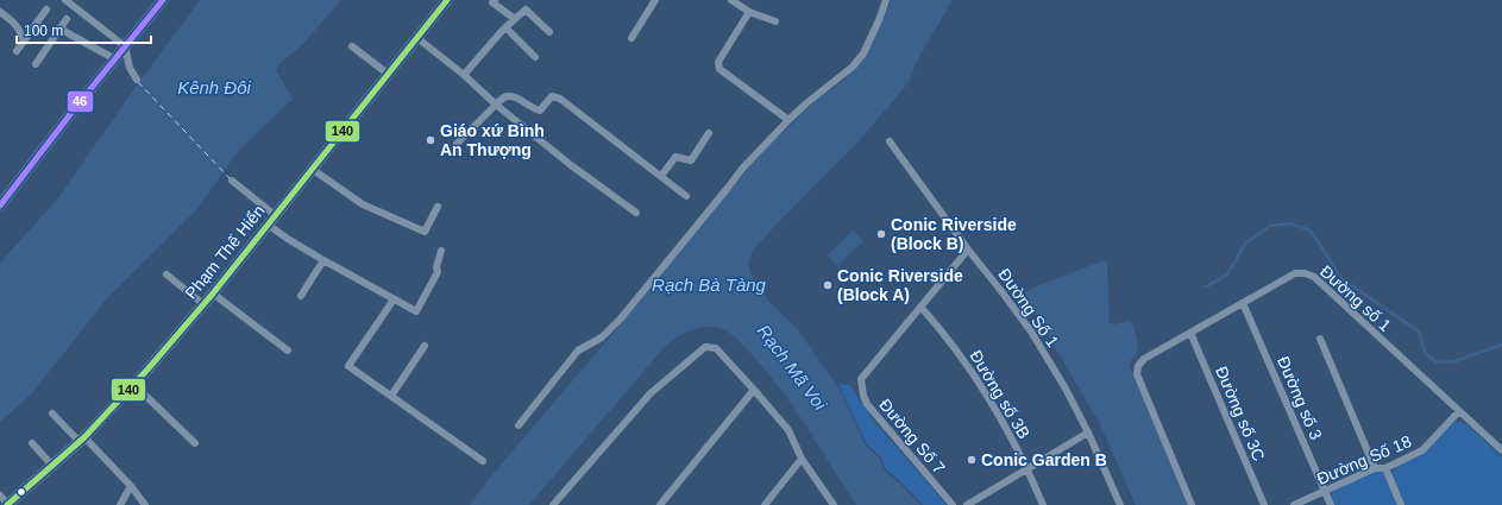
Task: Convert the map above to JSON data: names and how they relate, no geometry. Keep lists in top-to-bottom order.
{
  "streets": {
    "main road": ["Phạm Thế Hiển"],
    "street": [
      "Đường số 1",
      "Đường Số 1",
      "Đường số 3B",
      "Đường số 3",
      "Đường số 3C",
      "Đường Số 7",
      "Đường Số 18"
    ]
  },
  "crossings": [
    ["Đường số 1", "Đường số 3"],
    ["Đường số 1", "Đường số 3C"],
    ["Đường số 1", "Đường Số 18"],
    ["Đường số 3B", "Đường Số 7"],
    ["Đường số 3", "Đường Số 18"]
  ],
  "water": ["Kênh Đôi", "Rạch Bà Tàng", "Rạch Mã Voi"],
  "places": [
    "Giáo xứ Bình An Thượng",
    "Conic Riverside (Block B)",
    "Conic Riverside (Block A)",
    "Conic Garden B"
  ],
  "lines": ["transit line 140", "transit line 46"],
  "scale_bar": "100 m"
}
